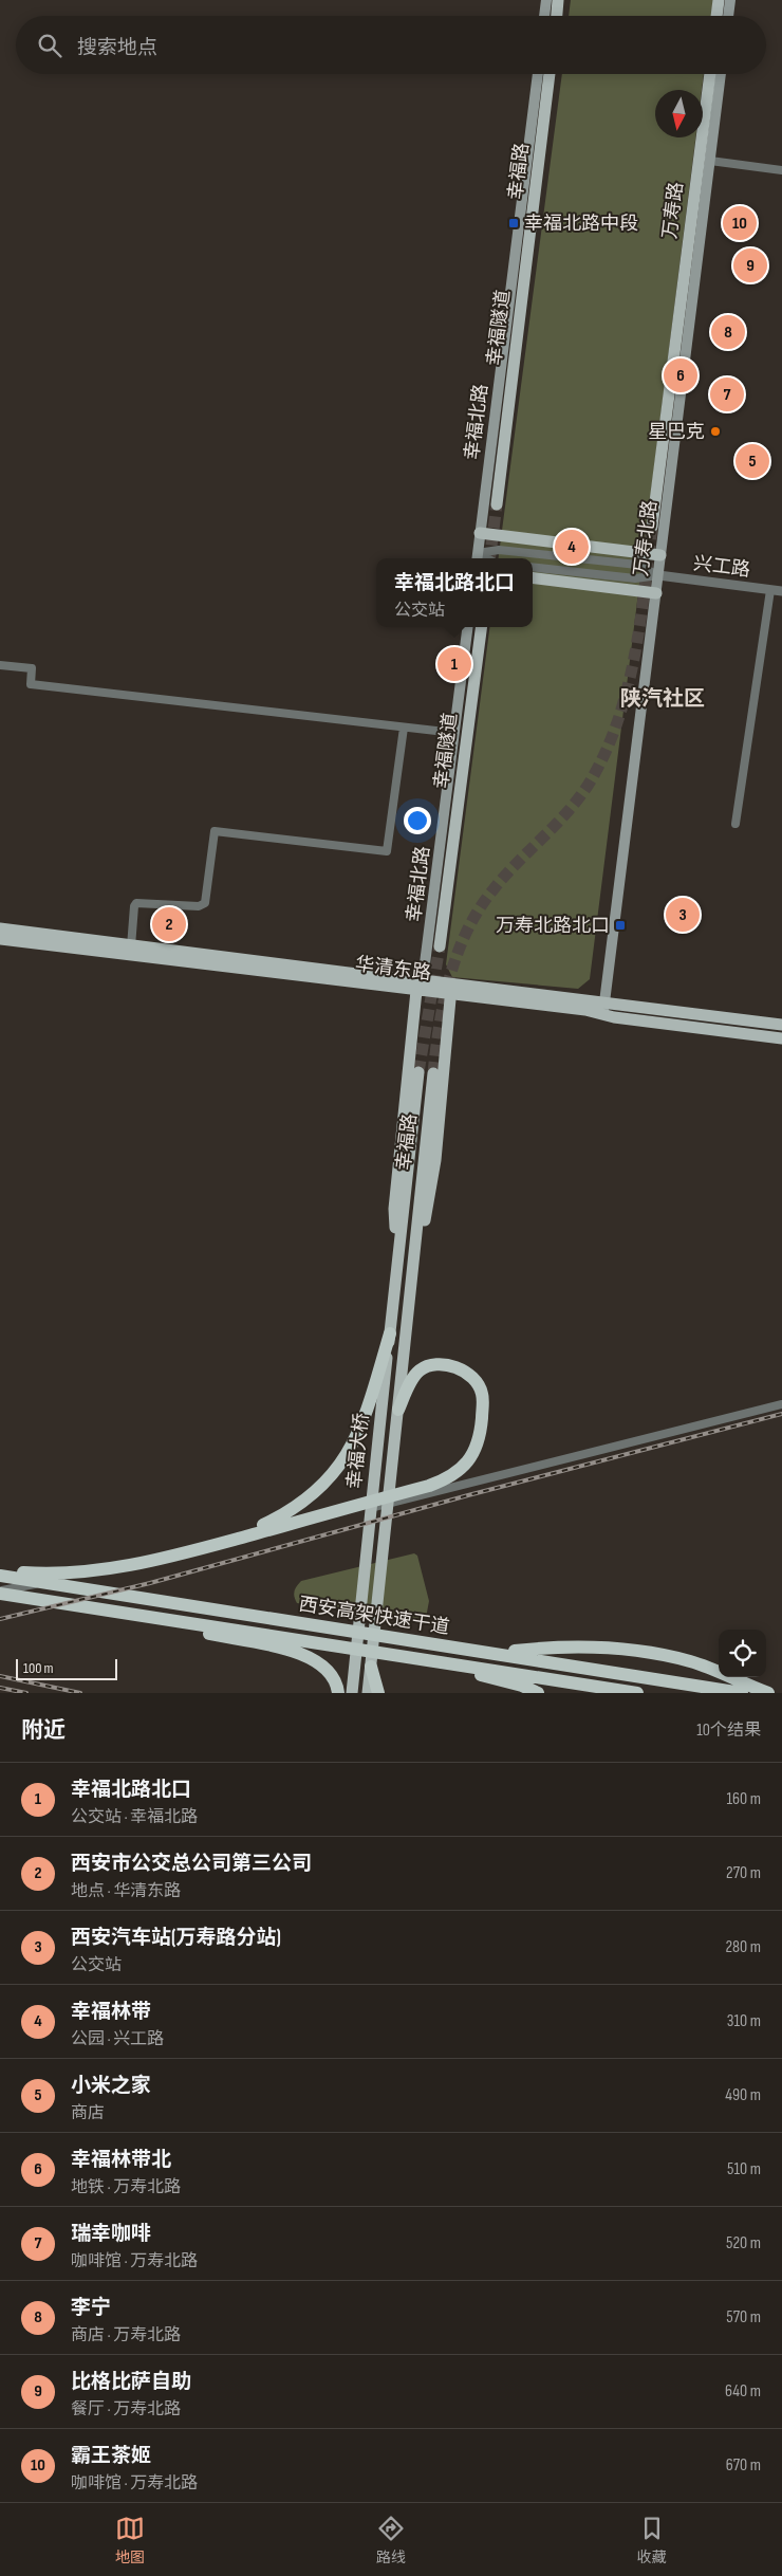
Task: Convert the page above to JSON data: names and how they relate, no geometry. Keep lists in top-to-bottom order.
{
  "streets": {
    "highway": ["西安高架快速干道"],
    "main road": [
      "幸福路",
      "万寿路",
      "幸福隧道",
      "幸福北路",
      "万寿北路",
      "华清东路",
      "幸福大桥"
    ],
    "street": ["兴工路"]
  },
  "crossings": [
    ["幸福路", "幸福隧道"],
    ["幸福路", "幸福大桥"],
    ["幸福北路", "兴工路"],
    ["幸福北路", "华清东路"],
    ["万寿北路", "兴工路"],
    ["万寿北路", "华清东路"]
  ],
  "districts": ["陕汽社区"],
  "places": {
    "transit": ["幸福北路中段", "万寿北路北口"],
    "other": ["星巴克"]
  },
  "scale_bar": "100 m",
  "north": "bottom",
  "page": {
    "search": "搜索地点",
    "pins": [
      "10",
      "9",
      "8",
      "6",
      "7",
      "5",
      "4",
      "1",
      "3",
      "2"
    ],
    "popup": ["幸福北路北口", "公交站"],
    "scale": "100 m",
    "heading": ["附近", "10个结果"],
    "list": [
      {
        "mark": "1",
        "name": "幸福北路北口",
        "note": "公交站 · 幸福北路",
        "value": "160 m"
      },
      {
        "mark": "2",
        "name": "西安市公交总公司第三公司",
        "note": "地点 · 华清东路",
        "value": "270 m"
      },
      {
        "mark": "3",
        "name": "西安汽车站(万寿路分站)",
        "note": "公交站",
        "value": "280 m"
      },
      {
        "mark": "4",
        "name": "幸福林带",
        "note": "公园 · 兴工路",
        "value": "310 m"
      },
      {
        "mark": "5",
        "name": "小米之家",
        "note": "商店",
        "value": "490 m"
      },
      {
        "mark": "6",
        "name": "幸福林带北",
        "note": "地铁 · 万寿北路",
        "value": "510 m"
      },
      {
        "mark": "7",
        "name": "瑞幸咖啡",
        "note": "咖啡馆 · 万寿北路",
        "value": "520 m"
      },
      {
        "mark": "8",
        "name": "李宁",
        "note": "商店 · 万寿北路",
        "value": "570 m"
      },
      {
        "mark": "9",
        "name": "比格比萨自助",
        "note": "餐厅 · 万寿北路",
        "value": "640 m"
      },
      {
        "mark": "10",
        "name": "霸王茶姬",
        "note": "咖啡馆 · 万寿北路",
        "value": "670 m"
      }
    ],
    "nav": ["地图", "路线", "收藏"]
  }
}
